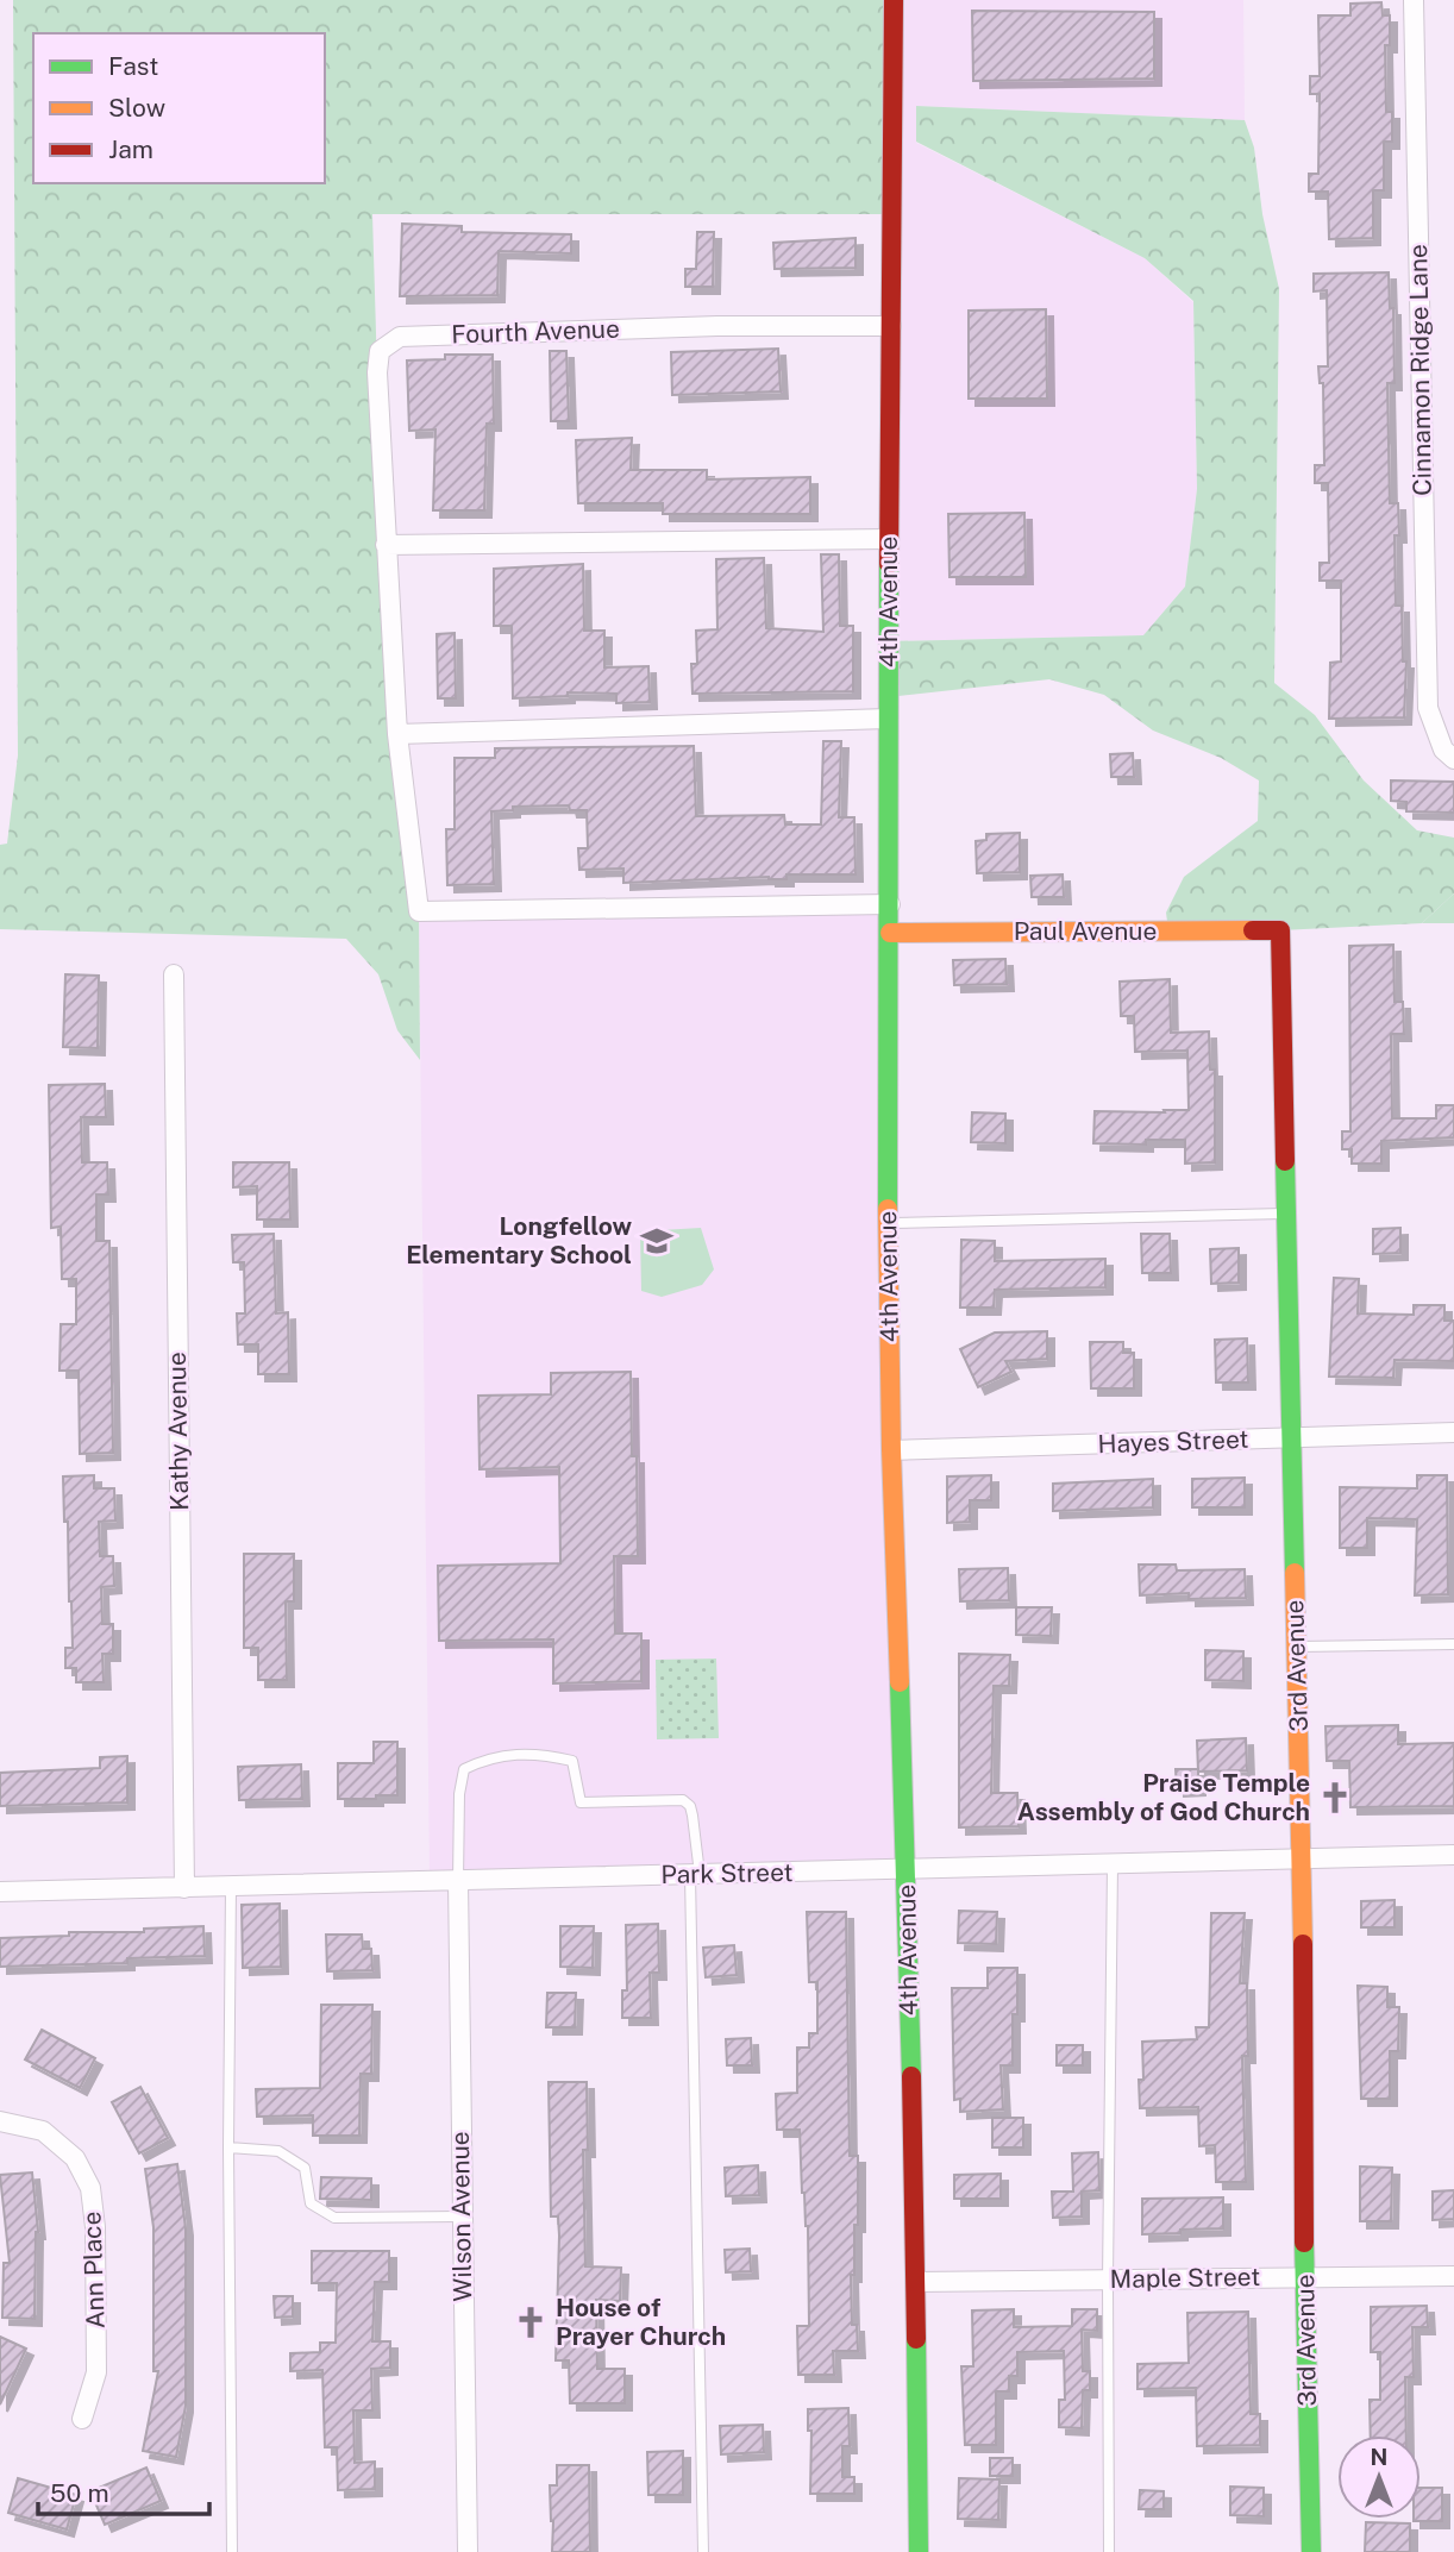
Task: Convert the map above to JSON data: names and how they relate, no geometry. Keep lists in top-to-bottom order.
{
  "streets": {
    "street": [
      "Fourth Avenue",
      "Cinnamon Ridge Lane",
      "4th Avenue",
      "Paul Avenue",
      "Kathy Avenue",
      "Hayes Street",
      "3rd Avenue",
      "Park Street",
      "Wilson Avenue",
      "Ann Place",
      "Maple Street"
    ]
  },
  "crossings": [
    ["Fourth Avenue", "4th Avenue"],
    ["4th Avenue", "Paul Avenue"],
    ["4th Avenue", "Hayes Street"],
    ["4th Avenue", "Park Street"],
    ["4th Avenue", "Maple Street"],
    ["Paul Avenue", "3rd Avenue"],
    ["Kathy Avenue", "Park Street"],
    ["Hayes Street", "3rd Avenue"],
    ["3rd Avenue", "Park Street"],
    ["3rd Avenue", "Maple Street"],
    ["Park Street", "Wilson Avenue"]
  ],
  "places": {
    "school or university": ["Longfellow Elementary School"],
    "church": ["Praise Temple Assembly of God Church", "House of Prayer Church"]
  },
  "legend": ["Fast", "Slow", "Jam"],
  "scale_bar": "50 m",
  "north": "top"
}
